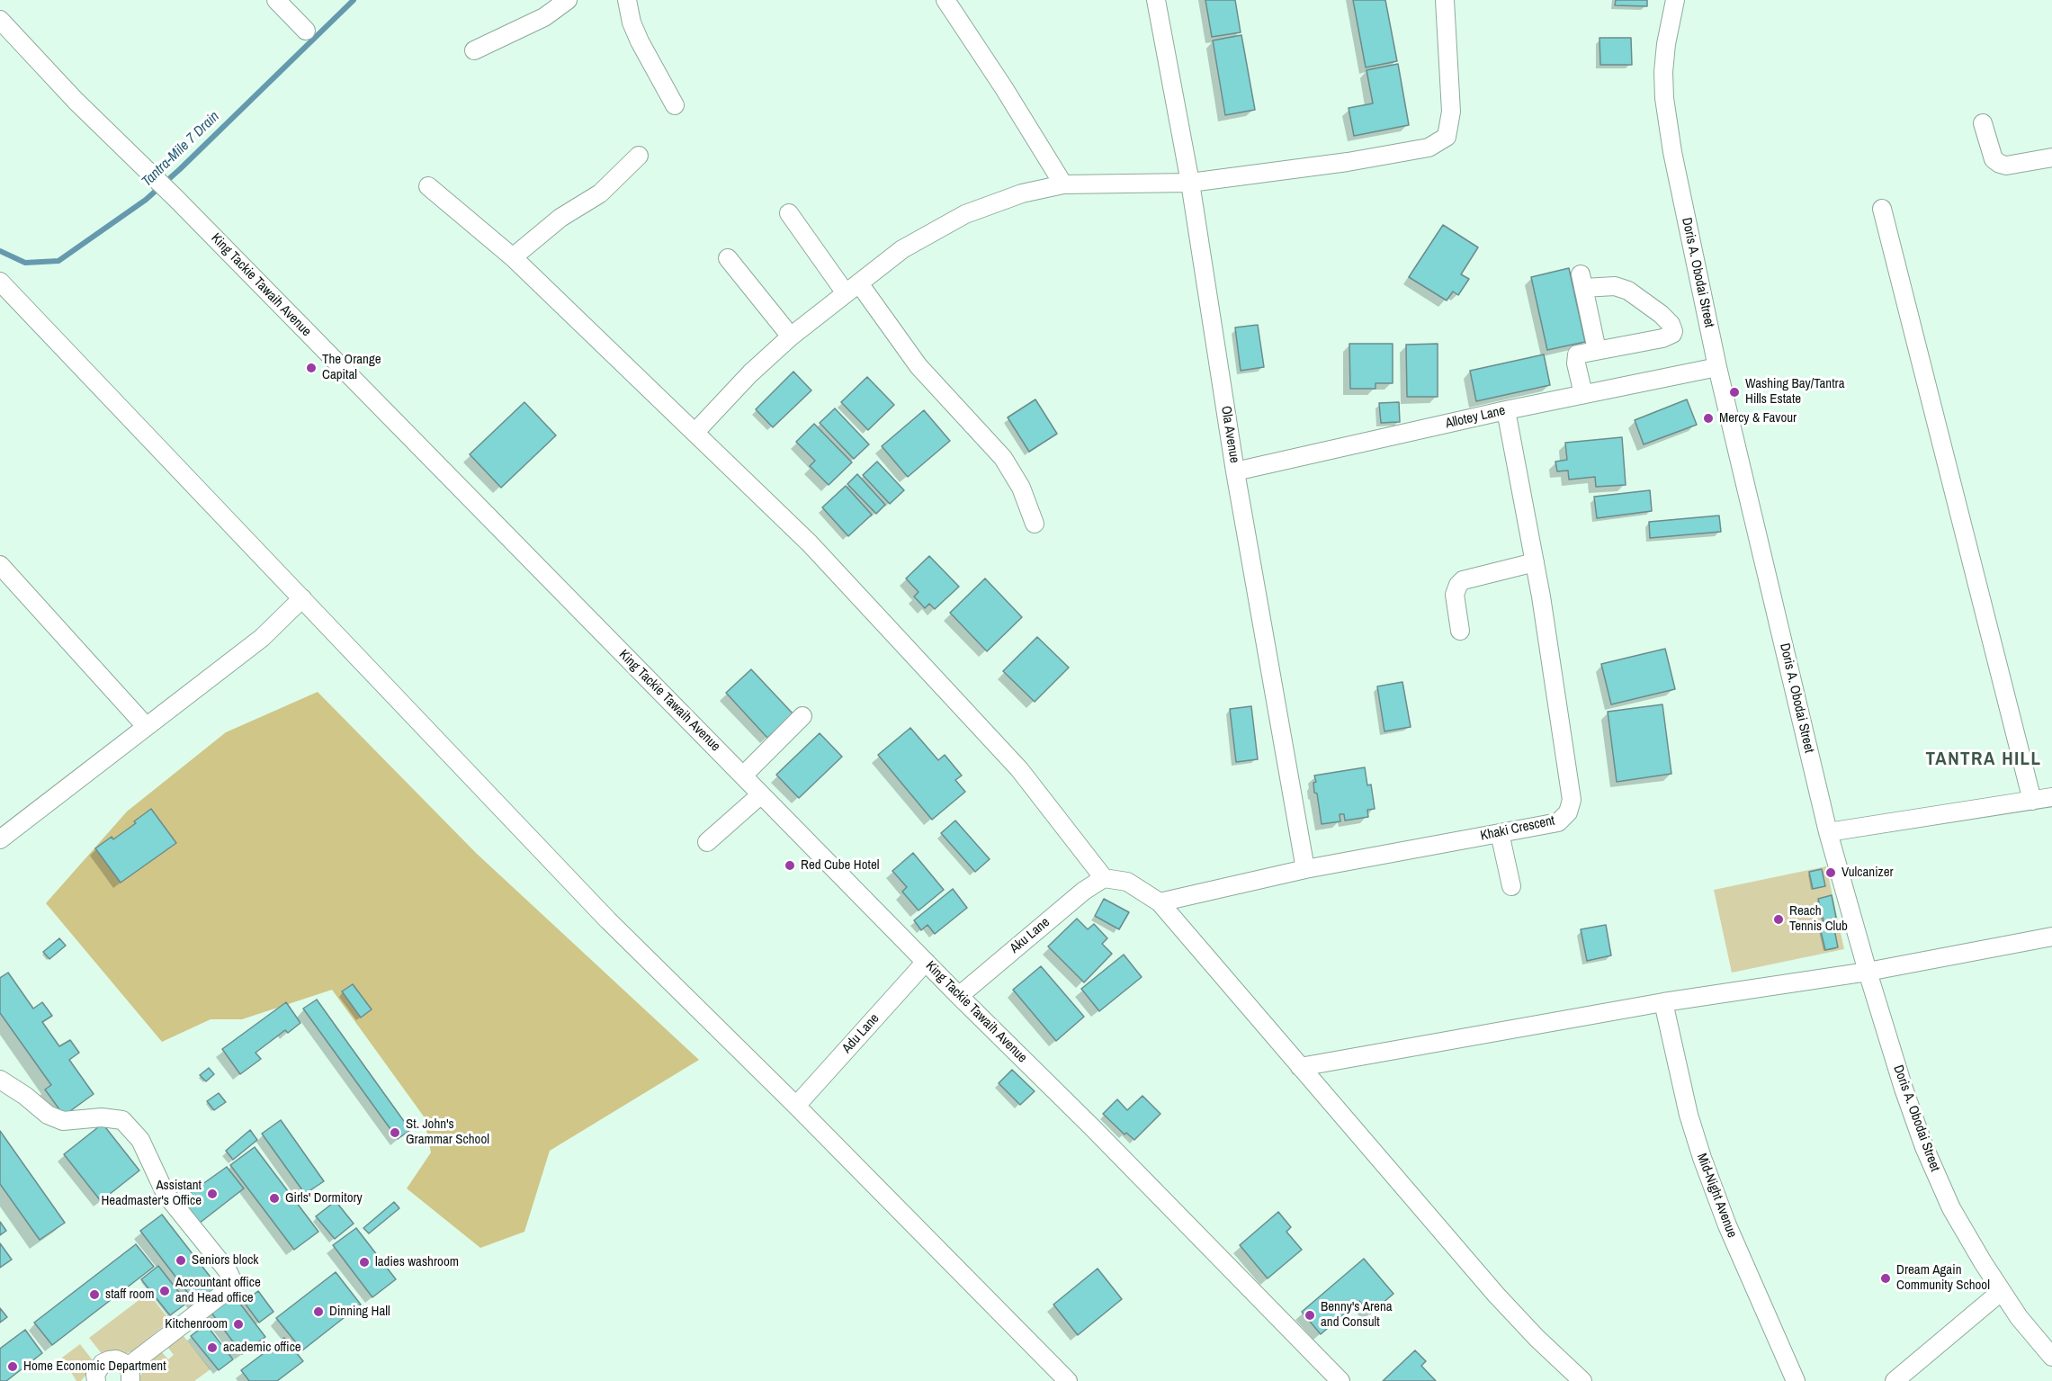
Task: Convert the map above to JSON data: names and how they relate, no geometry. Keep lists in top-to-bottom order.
{
  "streets": {
    "street": [
      "Doris A. Obodai Street",
      "King Tackie Tawaih Avenue",
      "Allotey Lane",
      "Ola Avenue",
      "Khaki Crescent",
      "Aku Lane",
      "Adu Lane",
      "Mid-Night Avenue"
    ]
  },
  "crossings": [
    ["Doris A. Obodai Street", "Allotey Lane"],
    ["King Tackie Tawaih Avenue", "Aku Lane"],
    ["King Tackie Tawaih Avenue", "Adu Lane"],
    ["Allotey Lane", "Ola Avenue"],
    ["Allotey Lane", "Khaki Crescent"],
    ["Ola Avenue", "Khaki Crescent"]
  ],
  "districts": ["TANTRA HILL"],
  "water": ["Tantra-Mile 7 Drain"],
  "places": [
    "The Orange Capital",
    "Washing Bay/Tantra Hills Estate",
    "Mercy & Favour",
    "Red Cube Hotel",
    "Vulcanizer",
    "Reach Tennis Club",
    "St. John's Grammar School",
    "Assistant Headmaster's Office",
    "Girls' Dormitory",
    "Seniors block",
    "ladies washroom",
    "Dream Again Community School",
    "Accountant office and Head office",
    "staff room",
    "Dinning Hall",
    "Benny's Arena and Consult",
    "Kitchenroom",
    "academic office",
    "Home Economic Department"
  ]
}
